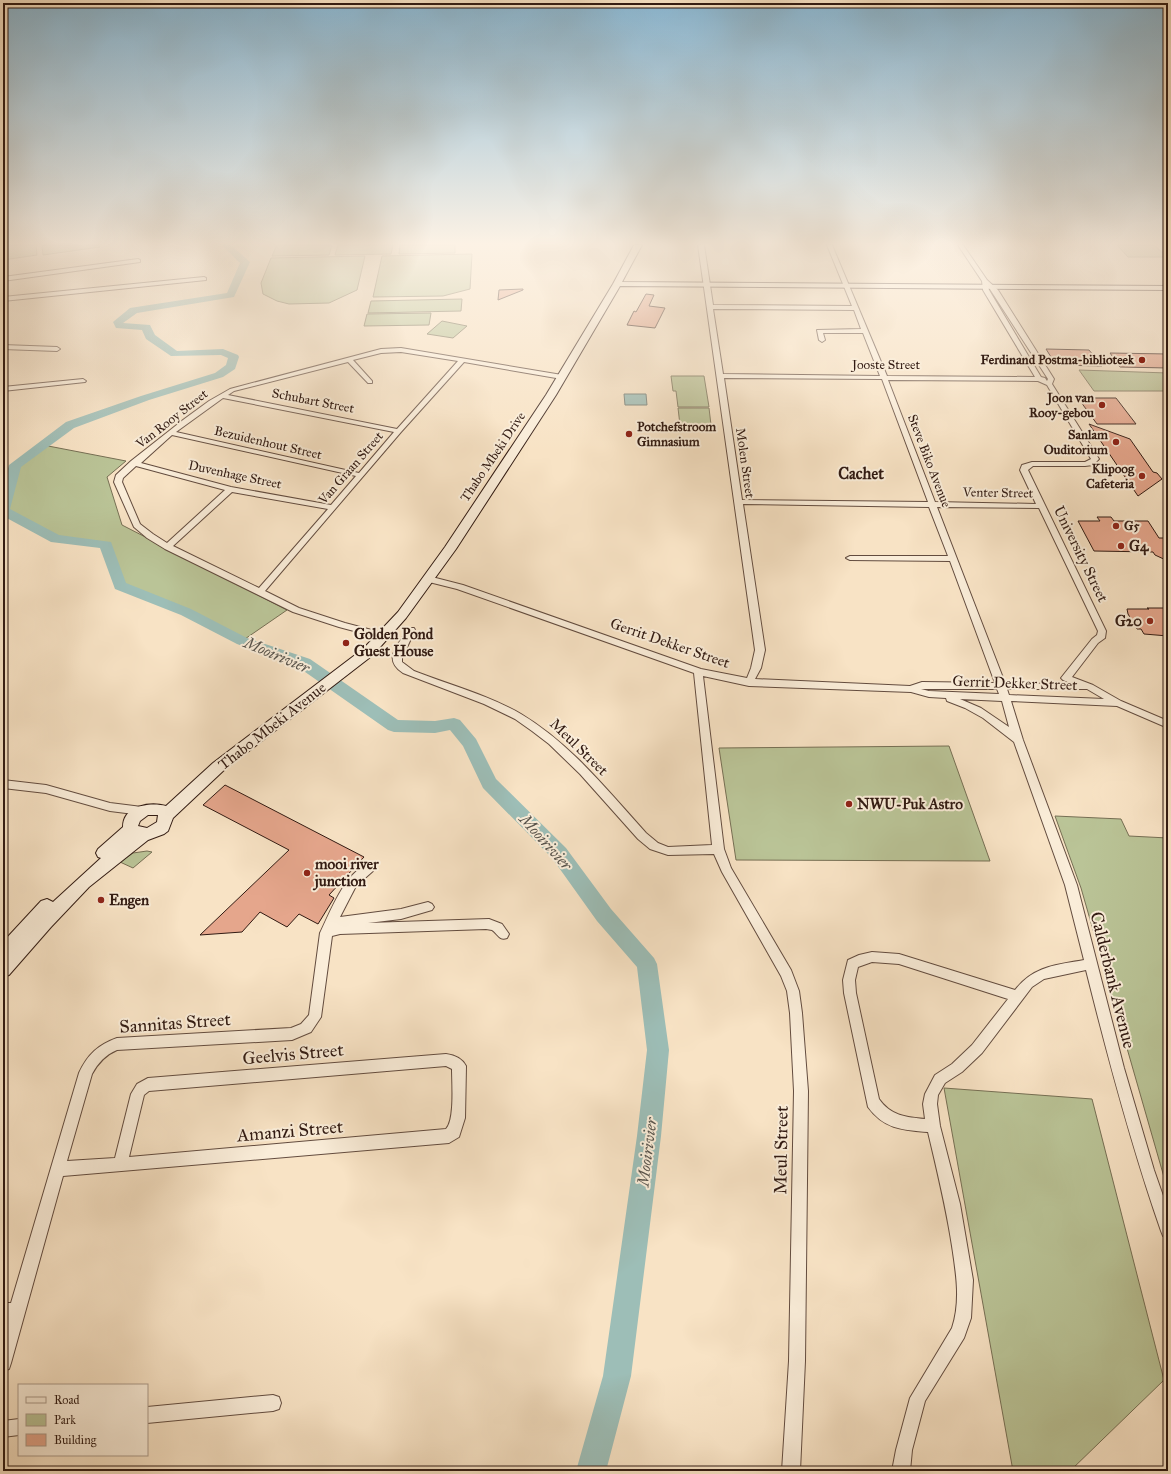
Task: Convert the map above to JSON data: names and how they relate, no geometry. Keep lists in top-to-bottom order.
{
  "streets": {
    "main road": ["Thabo Mbeki Drive", "Thabo Mbeki Avenue"],
    "street": [
      "Jooste Street",
      "Schubart Street",
      "Van Rooy Street",
      "Bezuidenhout Street",
      "Steve Biko Avenue",
      "Molen Street",
      "Van Graan Street",
      "Duvenhage Street",
      "Venter Street",
      "University Street",
      "Gerrit Dekker Street",
      "Meul Street",
      "Calderbank Avenue",
      "Sannitas Street",
      "Geelvis Street",
      "Amanzi Street"
    ]
  },
  "crossings": [
    ["Jooste Street", "Steve Biko Avenue"],
    ["Jooste Street", "Molen Street"],
    ["Jooste Street", "University Street"],
    ["Schubart Street", "Van Rooy Street"],
    ["Schubart Street", "Van Graan Street"],
    ["Van Rooy Street", "Bezuidenhout Street"],
    ["Van Rooy Street", "Thabo Mbeki Drive"],
    ["Van Rooy Street", "Van Graan Street"],
    ["Van Rooy Street", "Duvenhage Street"],
    ["Bezuidenhout Street", "Van Graan Street"],
    ["Thabo Mbeki Drive", "Gerrit Dekker Street"],
    ["Thabo Mbeki Drive", "Thabo Mbeki Avenue"],
    ["Steve Biko Avenue", "Venter Street"],
    ["Steve Biko Avenue", "Gerrit Dekker Street"],
    ["Steve Biko Avenue", "Calderbank Avenue"],
    ["Molen Street", "Venter Street"],
    ["Molen Street", "Gerrit Dekker Street"],
    ["Van Graan Street", "Duvenhage Street"],
    ["Venter Street", "University Street"],
    ["University Street", "Gerrit Dekker Street"],
    ["Gerrit Dekker Street", "Meul Street"],
    ["Gerrit Dekker Street", "Calderbank Avenue"],
    ["Sannitas Street", "Amanzi Street"],
    ["Geelvis Street", "Amanzi Street"]
  ],
  "districts": ["Cachet"],
  "water": ["Mooirivier"],
  "places": [
    "Ferdinand Postma-biblioteek",
    "Joon van Rooy-gebou",
    "Potchefstroom Gimnasium",
    "Sanlam Ouditorium",
    "Klipoog Cafeteria",
    "G5",
    "G4",
    "G20",
    "Golden Pond Guest House",
    "NWU-Puk Astro",
    "mooi river junction",
    "Engen"
  ],
  "legend": ["Road", "Park", "Building"]
}
